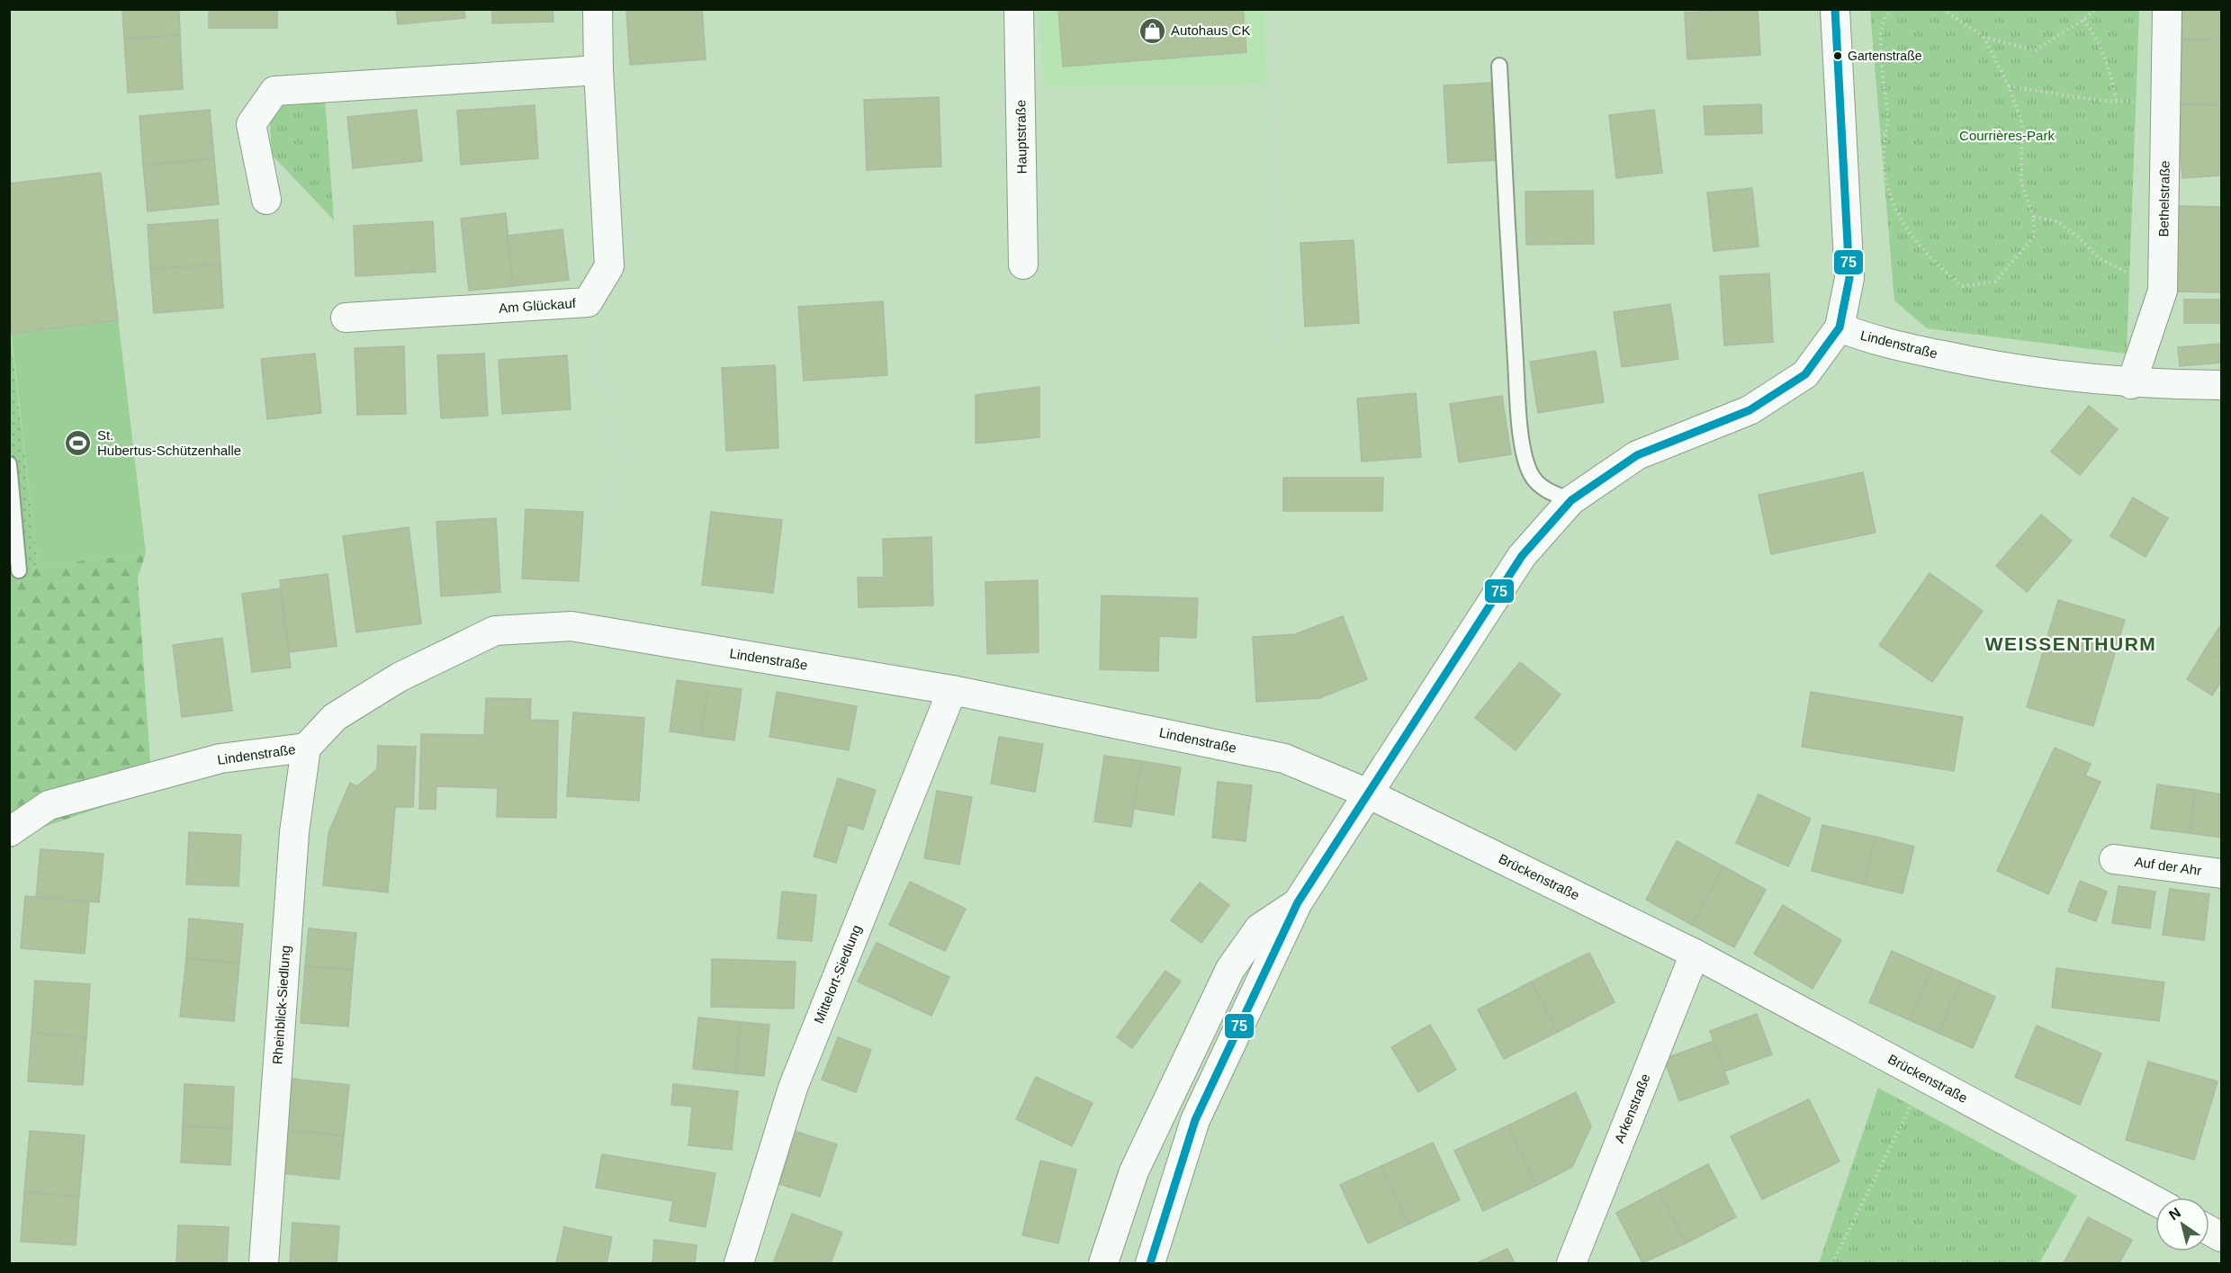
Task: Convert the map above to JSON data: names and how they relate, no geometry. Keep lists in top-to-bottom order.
{
  "streets": {
    "street": [
      "Hauptstraße",
      "Bethelstraße",
      "Am Glückauf",
      "Lindenstraße",
      "Auf der Ahr",
      "Brückenstraße",
      "Mittelort-Siedlung",
      "Rheinblick-Siedlung",
      "Arkenstraße"
    ]
  },
  "crossings": [
    ["Bethelstraße", "Lindenstraße"],
    ["Lindenstraße", "Brückenstraße"],
    ["Lindenstraße", "Mittelort-Siedlung"],
    ["Lindenstraße", "Rheinblick-Siedlung"],
    ["Brückenstraße", "Arkenstraße"]
  ],
  "districts": ["WEISSENTHURM"],
  "parks": ["Courrières-Park"],
  "places": {
    "shop": ["Autohaus CK"],
    "other": ["Gartenstraße"],
    "sports": ["St. Hubertus-Schützenhalle"]
  },
  "lines": ["transit line 75"],
  "north": "top left"
}
